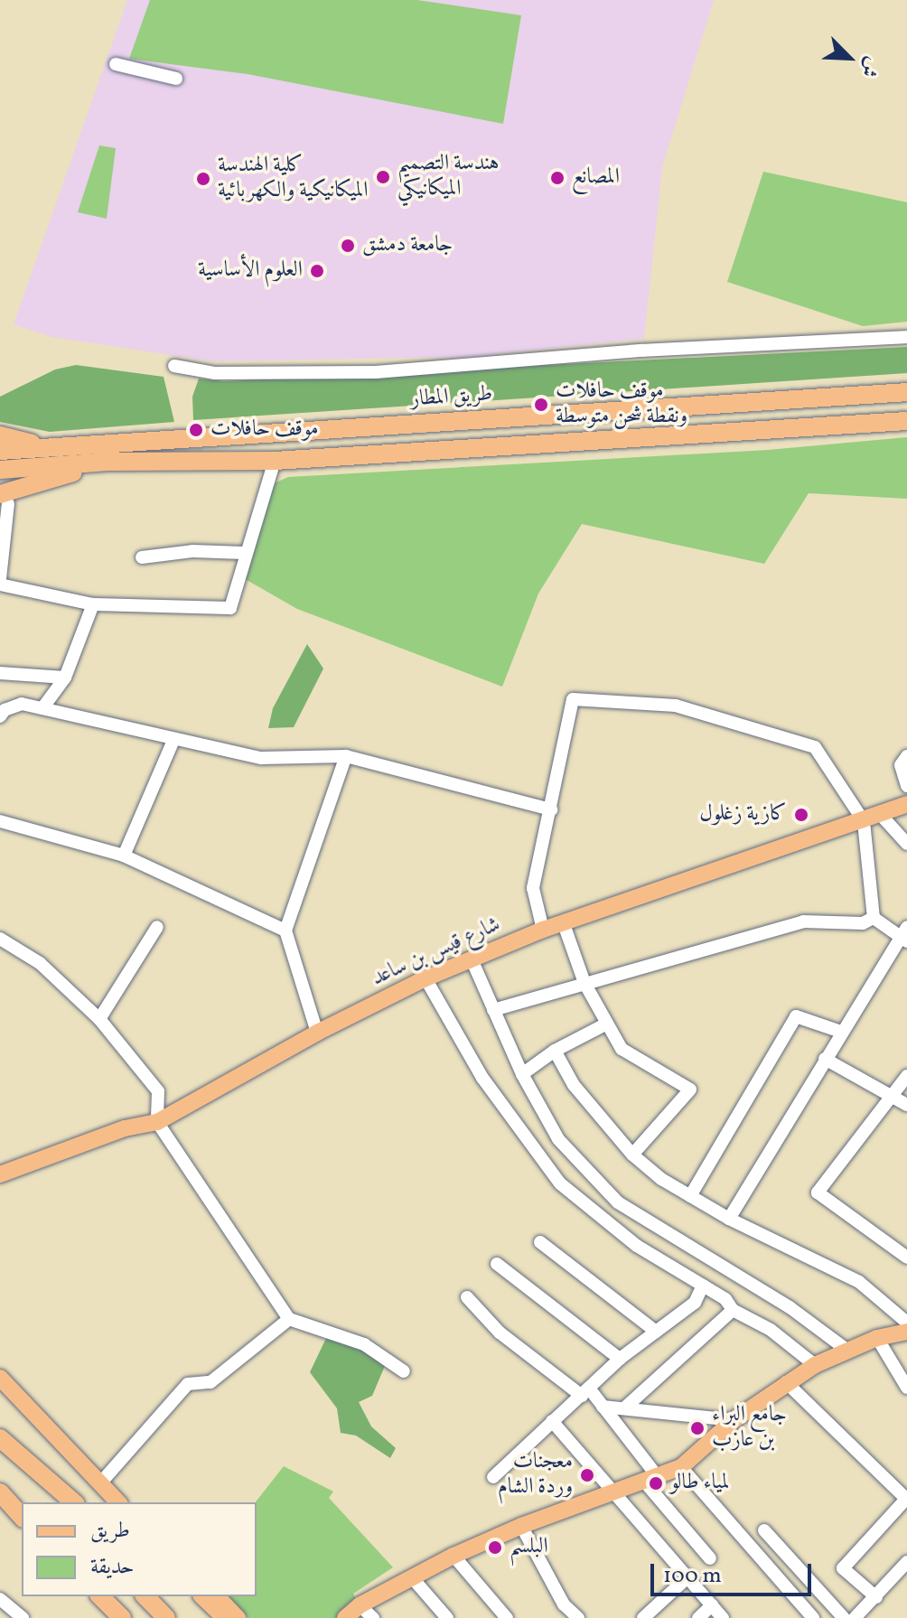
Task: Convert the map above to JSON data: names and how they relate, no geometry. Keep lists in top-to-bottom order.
{
  "streets": {
    "highway": ["طريق المطار"],
    "main road": ["شارع قيس بن ساعد"]
  },
  "places": [
    "هندسة التصميم الميكانيكي",
    "المصانع",
    "كلية الهندسة الميكانيكية والكهربائية",
    "جامعة دمشق",
    "العلوم الأساسية",
    "موقف حافلات ونقطة شحن متوسطة",
    "موقف حافلات",
    "كازية زغلول",
    "جامع البراء بن عازب",
    "معجنات وردة الشام",
    "لمياء طالو",
    "البلسم"
  ],
  "legend": ["طريق", "حديقة"],
  "scale_bar": "100 m",
  "north": "bottom right"
}
